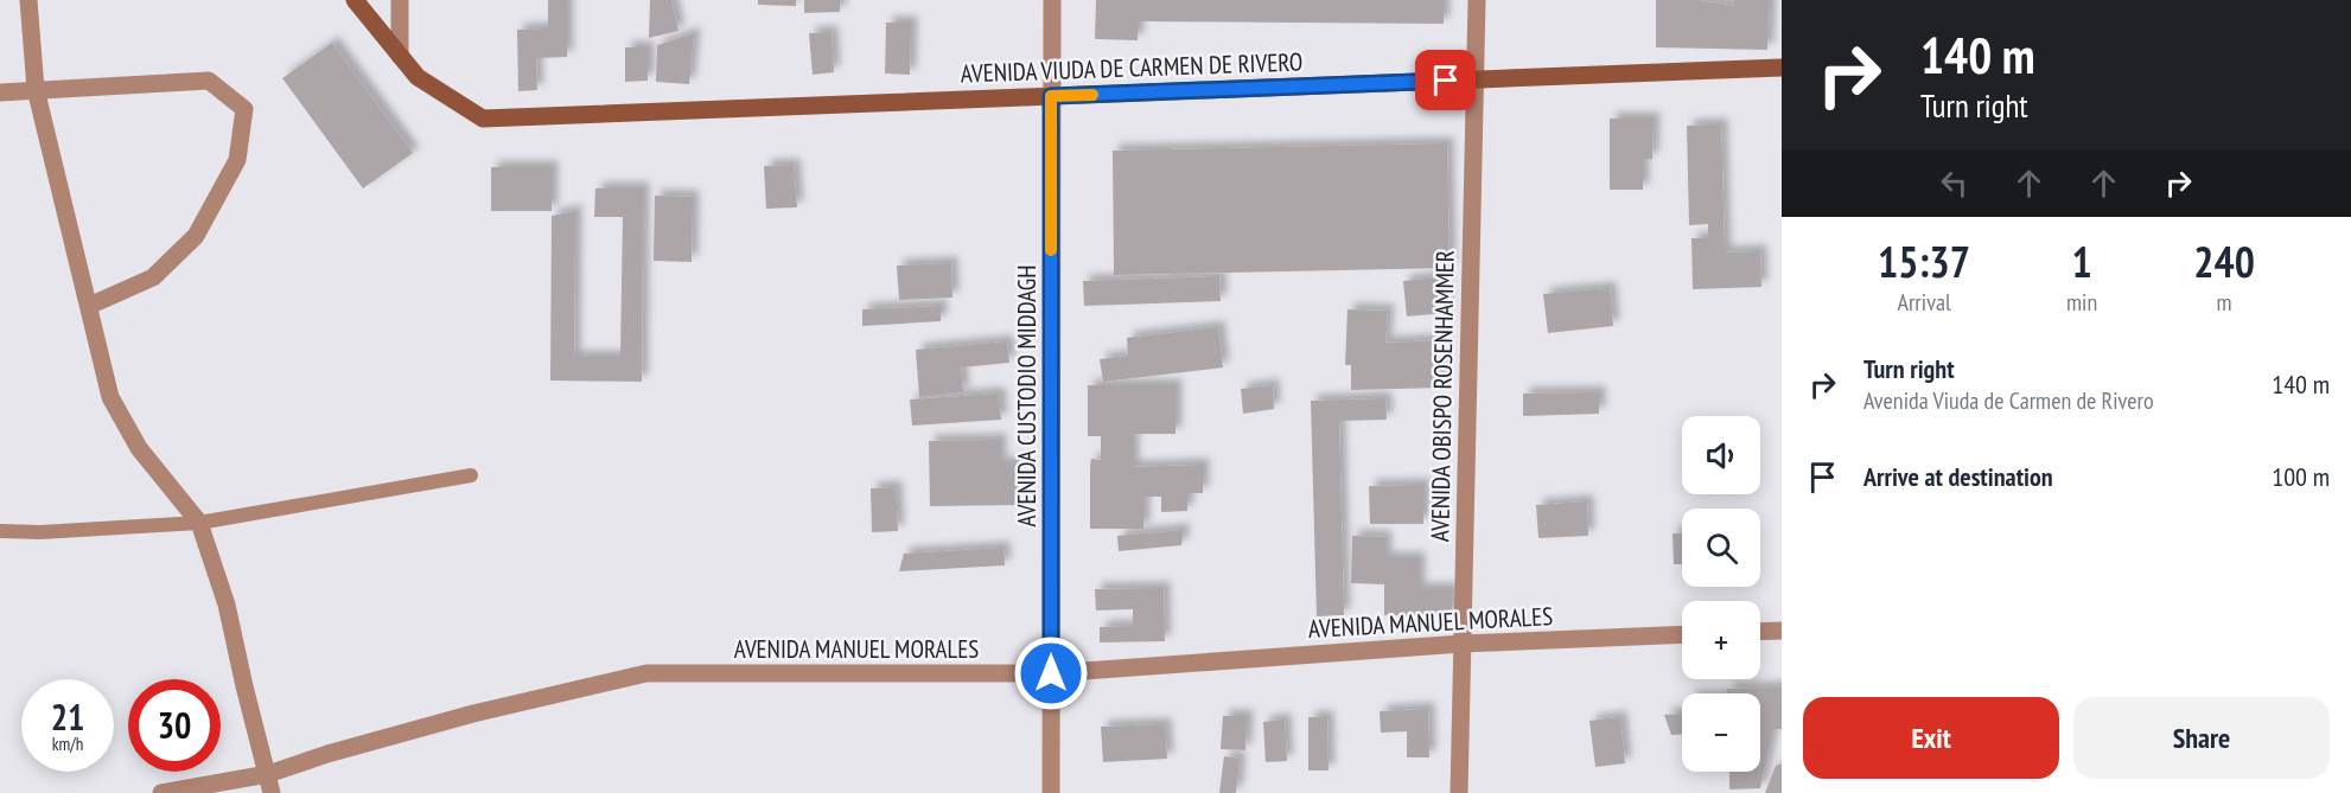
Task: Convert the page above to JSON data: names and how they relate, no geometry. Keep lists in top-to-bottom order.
{
  "streets": {
    "street": [
      "AVENIDA VIUDA DE CARMEN DE RIVERO",
      "AVENIDA CUSTODIO MIDDAGH",
      "AVENIDA OBISPO ROSENHAMMER",
      "AVENIDA MANUEL MORALES"
    ]
  },
  "crossings": [
    ["AVENIDA VIUDA DE CARMEN DE RIVERO", "AVENIDA CUSTODIO MIDDAGH"],
    ["AVENIDA VIUDA DE CARMEN DE RIVERO", "AVENIDA OBISPO ROSENHAMMER"],
    ["AVENIDA CUSTODIO MIDDAGH", "AVENIDA MANUEL MORALES"],
    ["AVENIDA OBISPO ROSENHAMMER", "AVENIDA MANUEL MORALES"]
  ],
  "page": {
    "turn": ["140 m", "Turn right"],
    "eta": [
      "15:37",
      "Arrival",
      "1",
      "min",
      "240",
      "m"
    ],
    "list": [
      {
        "name": "Turn right",
        "note": "Avenida Viuda de Carmen de Rivero",
        "value": "140 m"
      },
      {
        "name": "Arrive at destination",
        "value": "100 m"
      }
    ],
    "map_buttons": ["+", "−"],
    "speed": "21 km/h",
    "limit": "30",
    "buttons": ["Exit", "Share"]
  }
}
